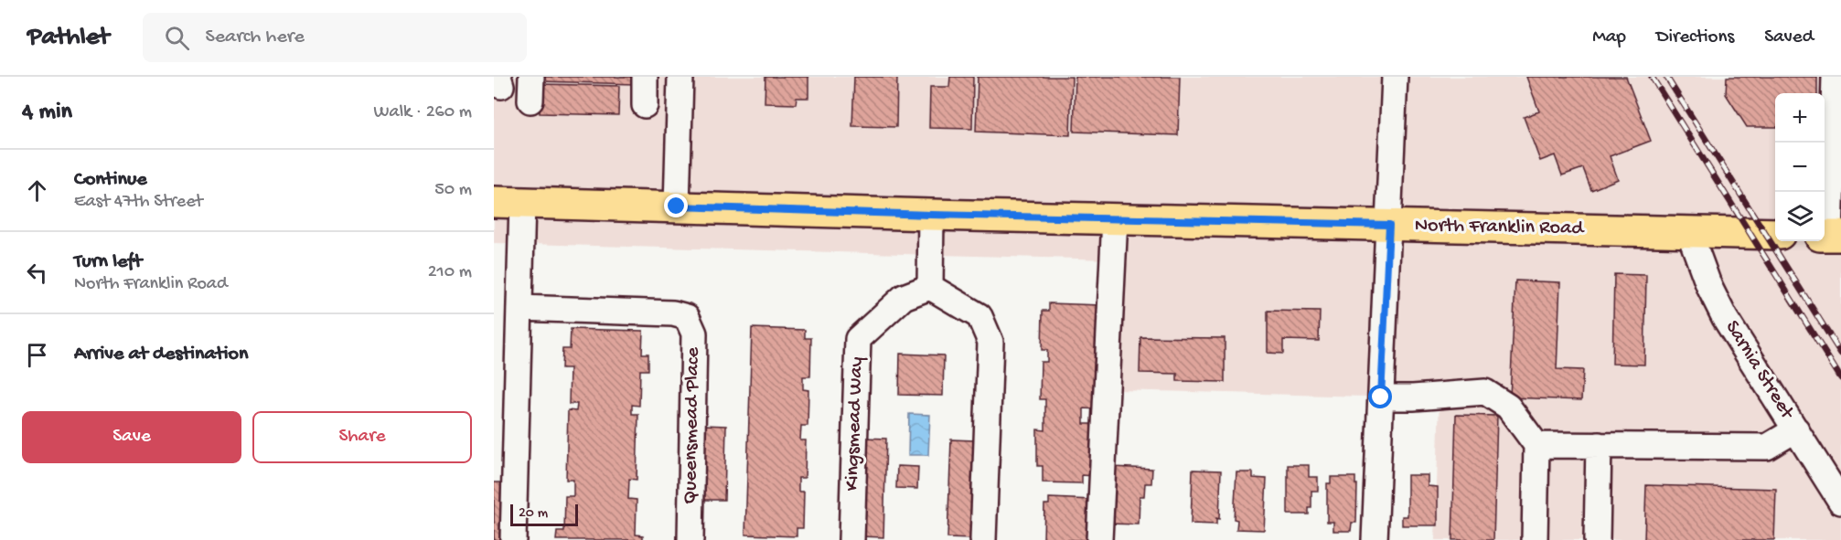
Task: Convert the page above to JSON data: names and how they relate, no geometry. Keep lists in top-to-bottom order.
{
  "streets": {
    "main road": ["North Franklin Road"],
    "street": ["Sarnia Street", "Kingsmead Way", "Queensmead Place"]
  },
  "crossings": [
    ["North Franklin Road", "Sarnia Street"]
  ],
  "scale_bar": "20 m",
  "page": {
    "header": "Pathlet",
    "search": "Search here",
    "nav": ["Map", "Directions", "Saved"],
    "heading": ["4 min", "Walk · 260 m"],
    "map_buttons": ["+", "−"],
    "list": [
      ["Continue", "East 47th Street", "50 m"],
      ["Turn left", "North Franklin Road", "210 m"],
      "Arrive at destination"
    ],
    "buttons": ["Save", "Share"],
    "scale": "20 m"
  }
}
